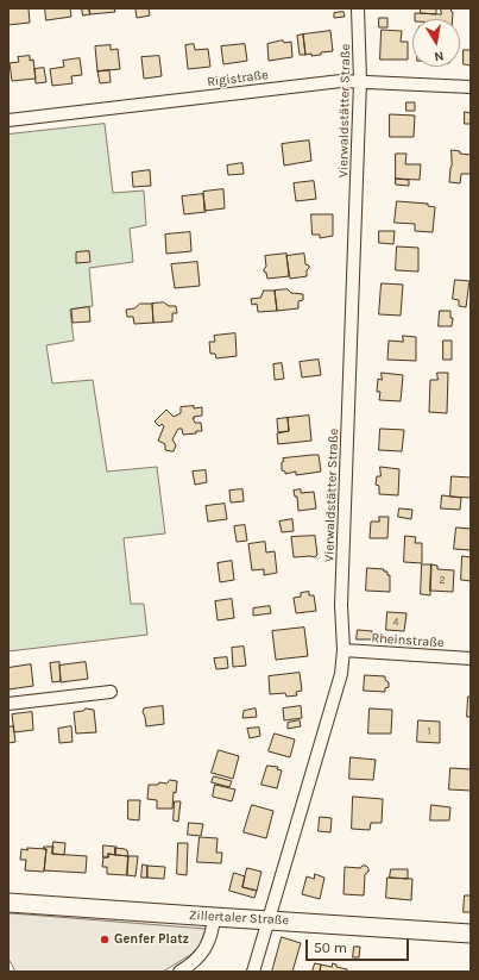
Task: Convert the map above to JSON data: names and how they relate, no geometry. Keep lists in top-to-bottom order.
{
  "streets": {
    "street": [
      "Rigistraße",
      "Vierwaldstätter Straße",
      "Rheinstraße",
      "Zillertaler Straße"
    ]
  },
  "crossings": [
    ["Rigistraße", "Vierwaldstätter Straße"],
    ["Vierwaldstätter Straße", "Rheinstraße"],
    ["Vierwaldstätter Straße", "Zillertaler Straße"]
  ],
  "places": ["Genfer Platz"],
  "house_numbers": ["2", "4", "1"],
  "scale_bar": "50 m",
  "north": "bottom"
}
